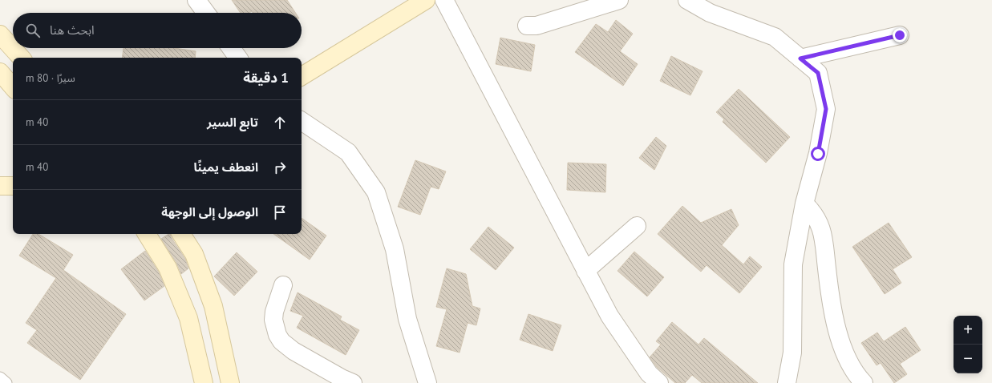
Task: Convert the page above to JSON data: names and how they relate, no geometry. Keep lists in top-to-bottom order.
{
  "page": {
    "search": "ابحث هنا",
    "heading": ["1 دقيقة", "سيرًا · 80 m"],
    "list": [
      ["تابع السير", "40 m"],
      ["انعطف يمينًا", "40 m"],
      "الوصول إلى الوجهة"
    ],
    "map_buttons": ["+", "−"]
  }
}
